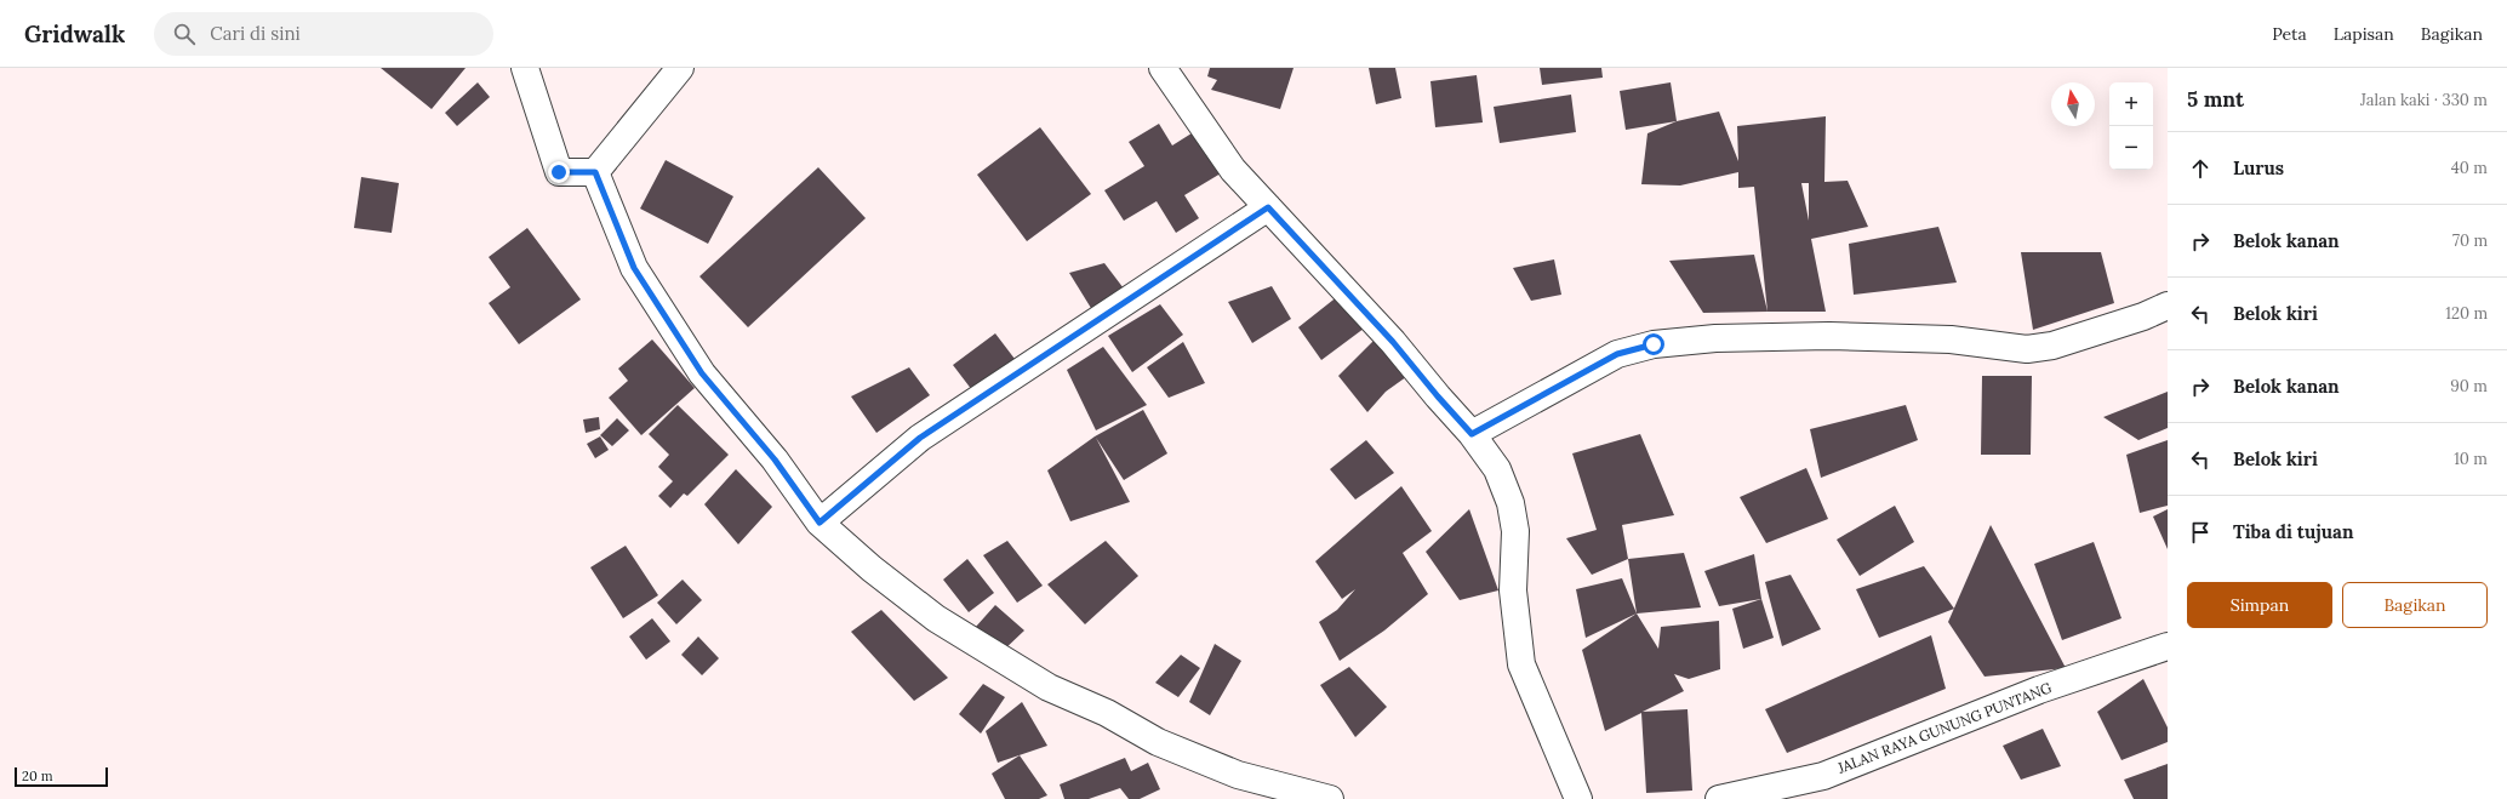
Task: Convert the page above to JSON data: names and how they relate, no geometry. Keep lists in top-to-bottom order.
{
  "streets": {
    "street": ["JALAN RAYA GUNUNG PUNTANG"]
  },
  "scale_bar": "20 m",
  "north": "top",
  "page": {
    "header": "Gridwalk",
    "search": "Cari di sini",
    "nav": ["Peta", "Lapisan", "Bagikan"],
    "heading": ["5 mnt", "Jalan kaki · 330 m"],
    "map_buttons": ["+", "−"],
    "list": [
      ["Lurus", "40 m"],
      ["Belok kanan", "70 m"],
      ["Belok kiri", "120 m"],
      ["Belok kanan", "90 m"],
      ["Belok kiri", "10 m"],
      "Tiba di tujuan"
    ],
    "buttons": ["Simpan", "Bagikan"],
    "scale": "20 m"
  }
}
